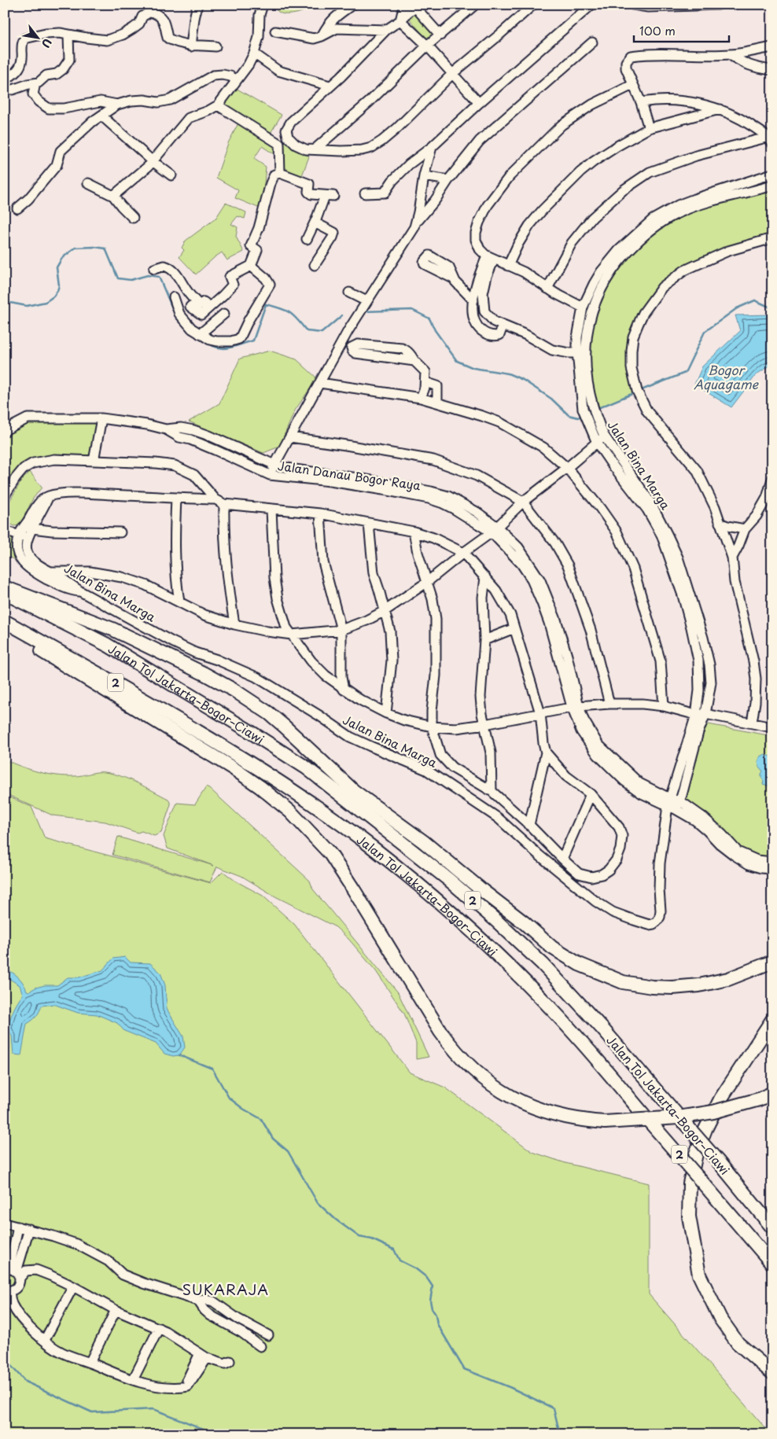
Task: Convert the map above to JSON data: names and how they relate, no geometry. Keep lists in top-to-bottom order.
{
  "streets": {
    "highway": ["2", "Jalan Tol Jakarta–Bogor–Ciawi"],
    "street": ["Jalan Bina Marga", "Jalan Danau Bogor Raya"]
  },
  "crossings": [
    ["Jalan Bina Marga", "Jalan Danau Bogor Raya"]
  ],
  "districts": ["SUKARAJA"],
  "water": ["Bogor Aquagame"],
  "scale_bar": "100 m",
  "north": "bottom right"
}
